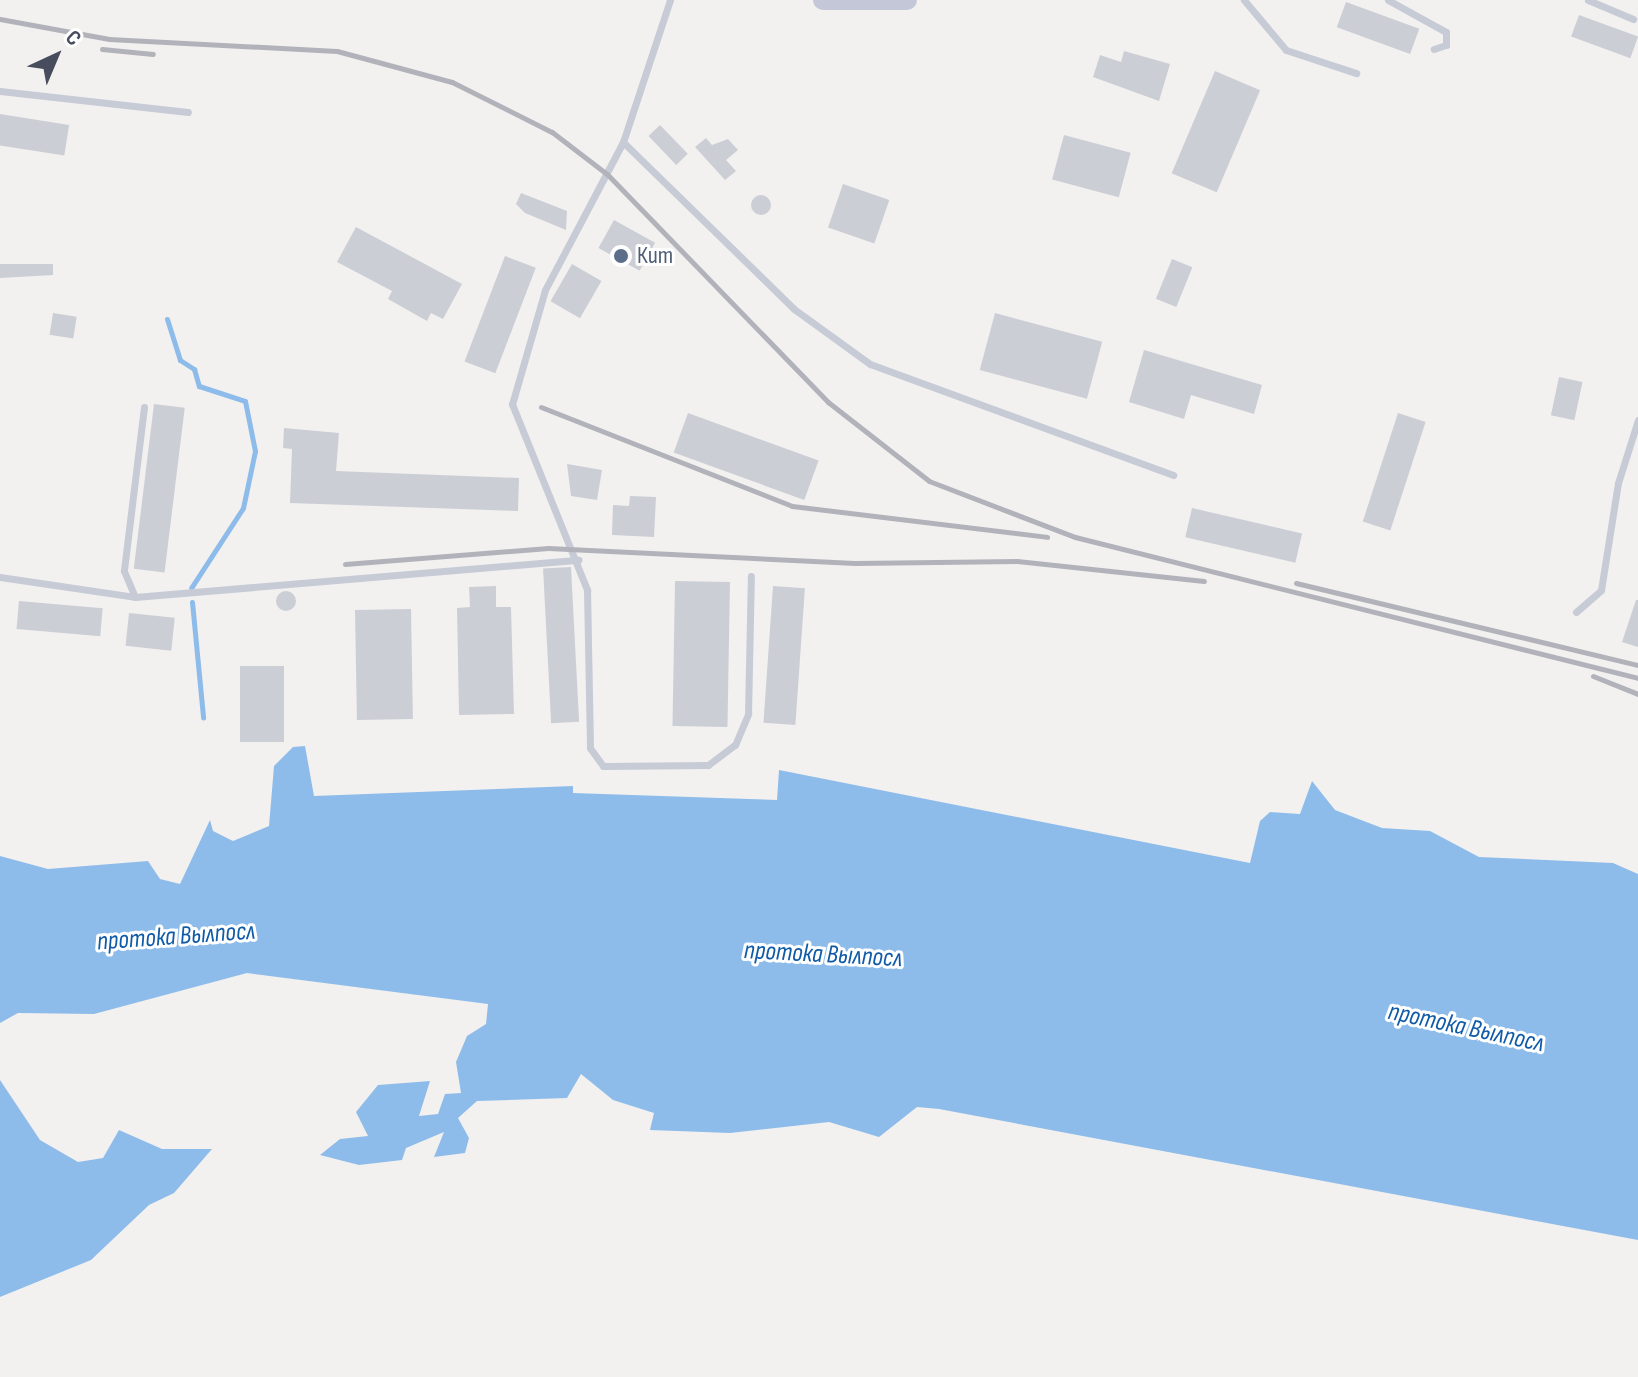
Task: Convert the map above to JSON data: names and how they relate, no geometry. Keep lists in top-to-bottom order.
{
  "water": ["протока Вылпосл"],
  "places": ["Кит"],
  "north": "top right"
}
